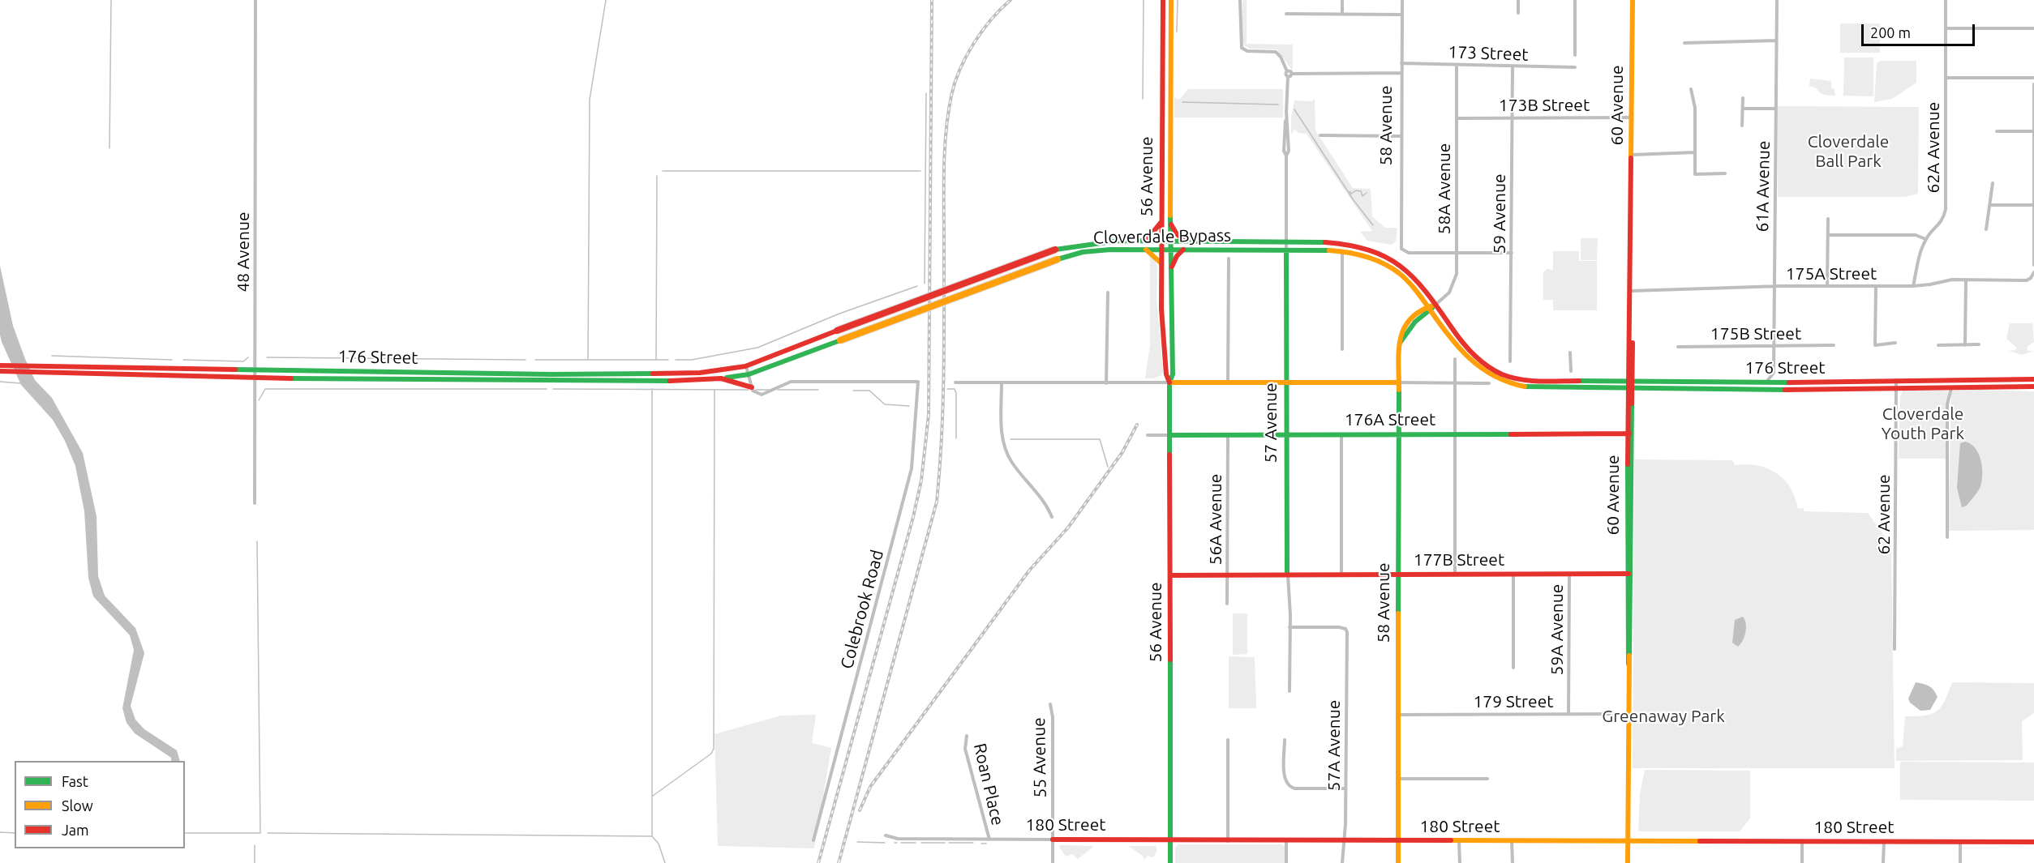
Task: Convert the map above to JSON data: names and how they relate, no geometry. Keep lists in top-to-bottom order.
{
  "streets": {
    "main road": [
      "60 Avenue",
      "58 Avenue",
      "56 Avenue",
      "Cloverdale Bypass",
      "176 Street",
      "176A Street",
      "57 Avenue",
      "177B Street",
      "180 Street"
    ],
    "street": [
      "173 Street",
      "173B Street",
      "62A Avenue",
      "61A Avenue",
      "58A Avenue",
      "59 Avenue",
      "48 Avenue",
      "175A Street",
      "175B Street",
      "62 Avenue",
      "56A Avenue",
      "Colebrook Road",
      "59A Avenue",
      "179 Street",
      "57A Avenue",
      "55 Avenue",
      "Roan Place"
    ]
  },
  "crossings": [
    ["173 Street", "58 Avenue"],
    ["173 Street", "58A Avenue"],
    ["173 Street", "59 Avenue"],
    ["173B Street", "60 Avenue"],
    ["173B Street", "58A Avenue"],
    ["173B Street", "59 Avenue"],
    ["60 Avenue", "Cloverdale Bypass"],
    ["60 Avenue", "175A Street"],
    ["60 Avenue", "176 Street"],
    ["60 Avenue", "176A Street"],
    ["60 Avenue", "177B Street"],
    ["60 Avenue", "179 Street"],
    ["60 Avenue", "180 Street"],
    ["58 Avenue", "58A Avenue"],
    ["58 Avenue", "Cloverdale Bypass"],
    ["58 Avenue", "176A Street"],
    ["58 Avenue", "177B Street"],
    ["58 Avenue", "179 Street"],
    ["58 Avenue", "180 Street"],
    ["62A Avenue", "175A Street"],
    ["56 Avenue", "Cloverdale Bypass"],
    ["56 Avenue", "176A Street"],
    ["56 Avenue", "177B Street"],
    ["56 Avenue", "180 Street"],
    ["61A Avenue", "175A Street"],
    ["61A Avenue", "175B Street"],
    ["58A Avenue", "Cloverdale Bypass"],
    ["Cloverdale Bypass", "176 Street"],
    ["Cloverdale Bypass", "57 Avenue"],
    ["Cloverdale Bypass", "62 Avenue"],
    ["48 Avenue", "176 Street"],
    ["176 Street", "62 Avenue"],
    ["176A Street", "57 Avenue"],
    ["176A Street", "56A Avenue"],
    ["57 Avenue", "177B Street"],
    ["57 Avenue", "57A Avenue"],
    ["56A Avenue", "177B Street"],
    ["177B Street", "59A Avenue"],
    ["59A Avenue", "179 Street"],
    ["57A Avenue", "180 Street"],
    ["55 Avenue", "180 Street"],
    ["Roan Place", "180 Street"]
  ],
  "parks": ["Cloverdale Ball Park", "Cloverdale Youth Park", "Greenaway Park"],
  "legend": ["Fast", "Slow", "Jam"],
  "scale_bar": "200 m"
}
